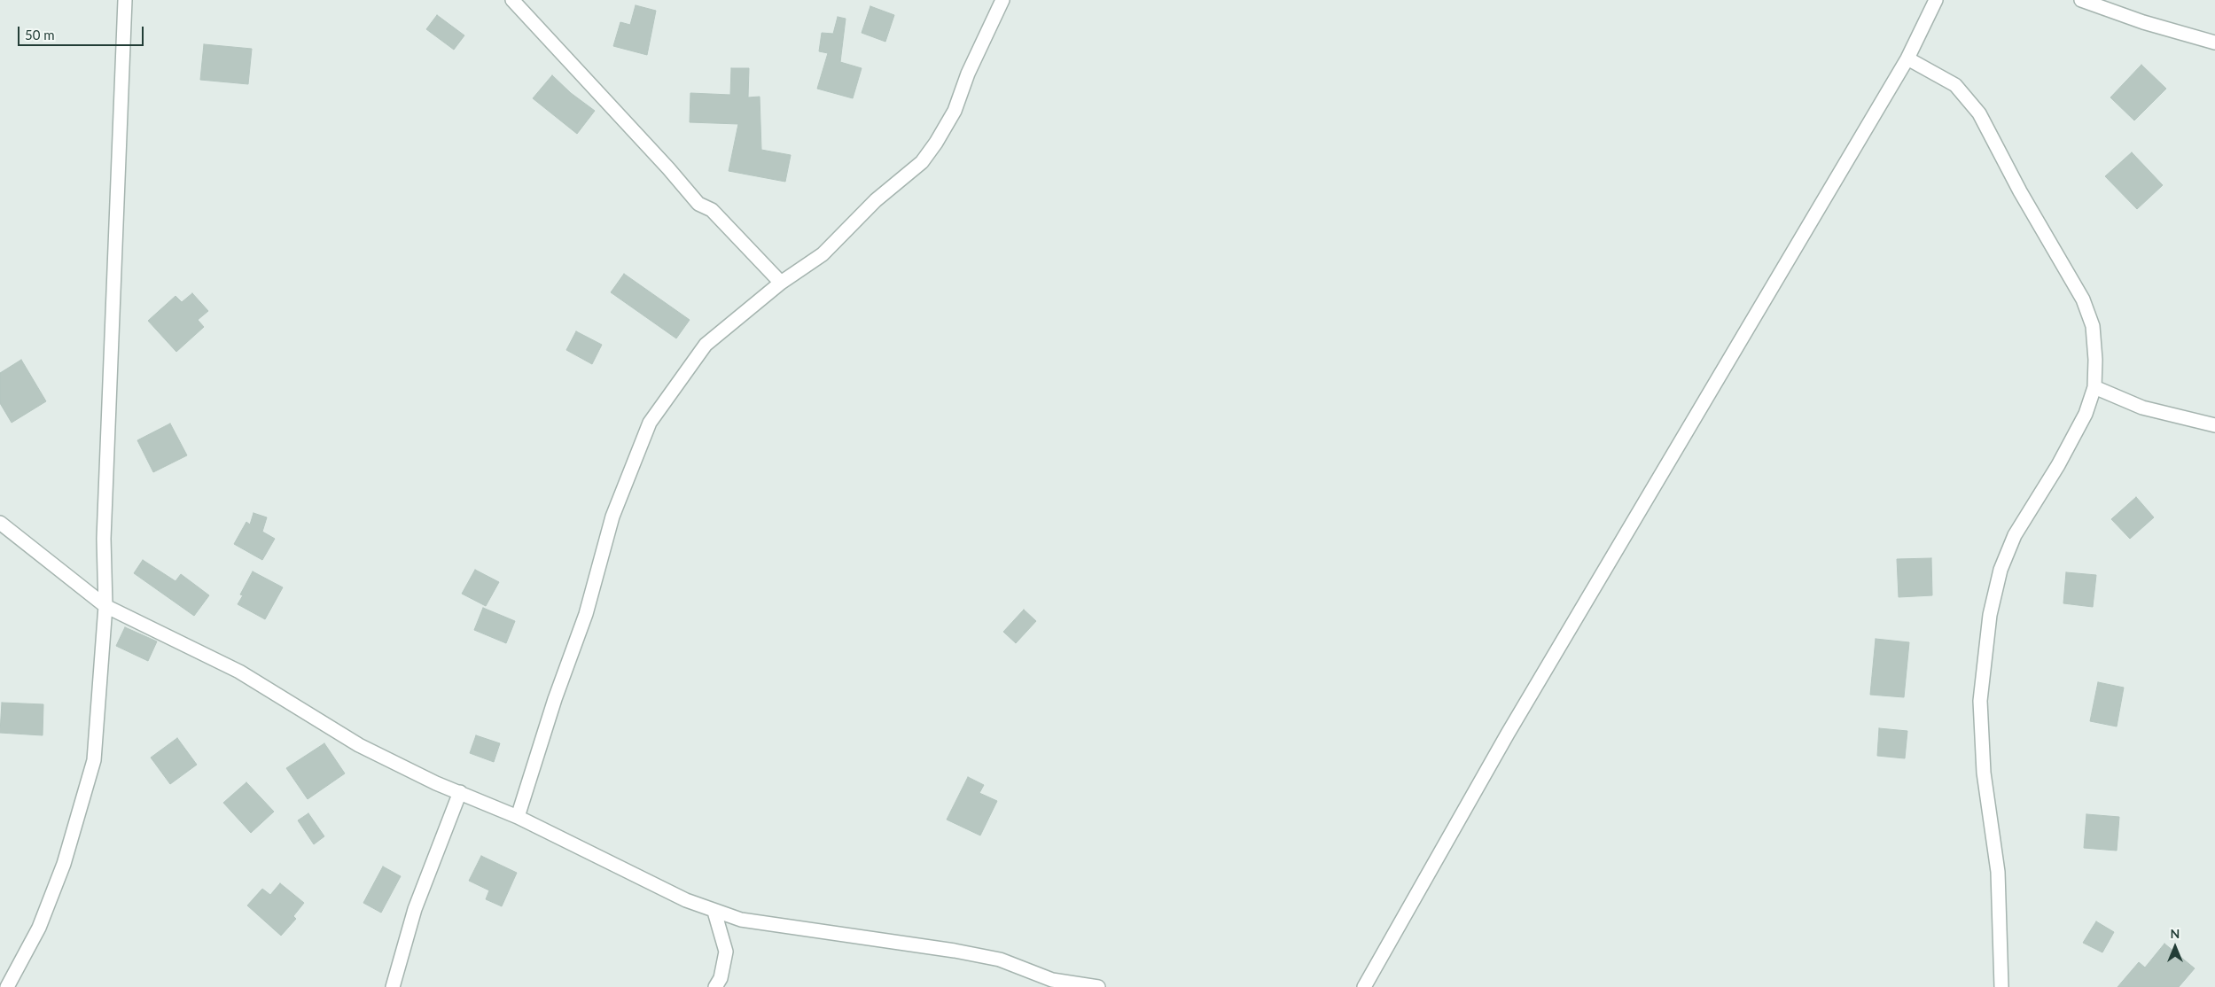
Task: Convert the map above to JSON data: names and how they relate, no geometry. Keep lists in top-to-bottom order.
{
  "scale_bar": "50 m",
  "north": "top"
}
